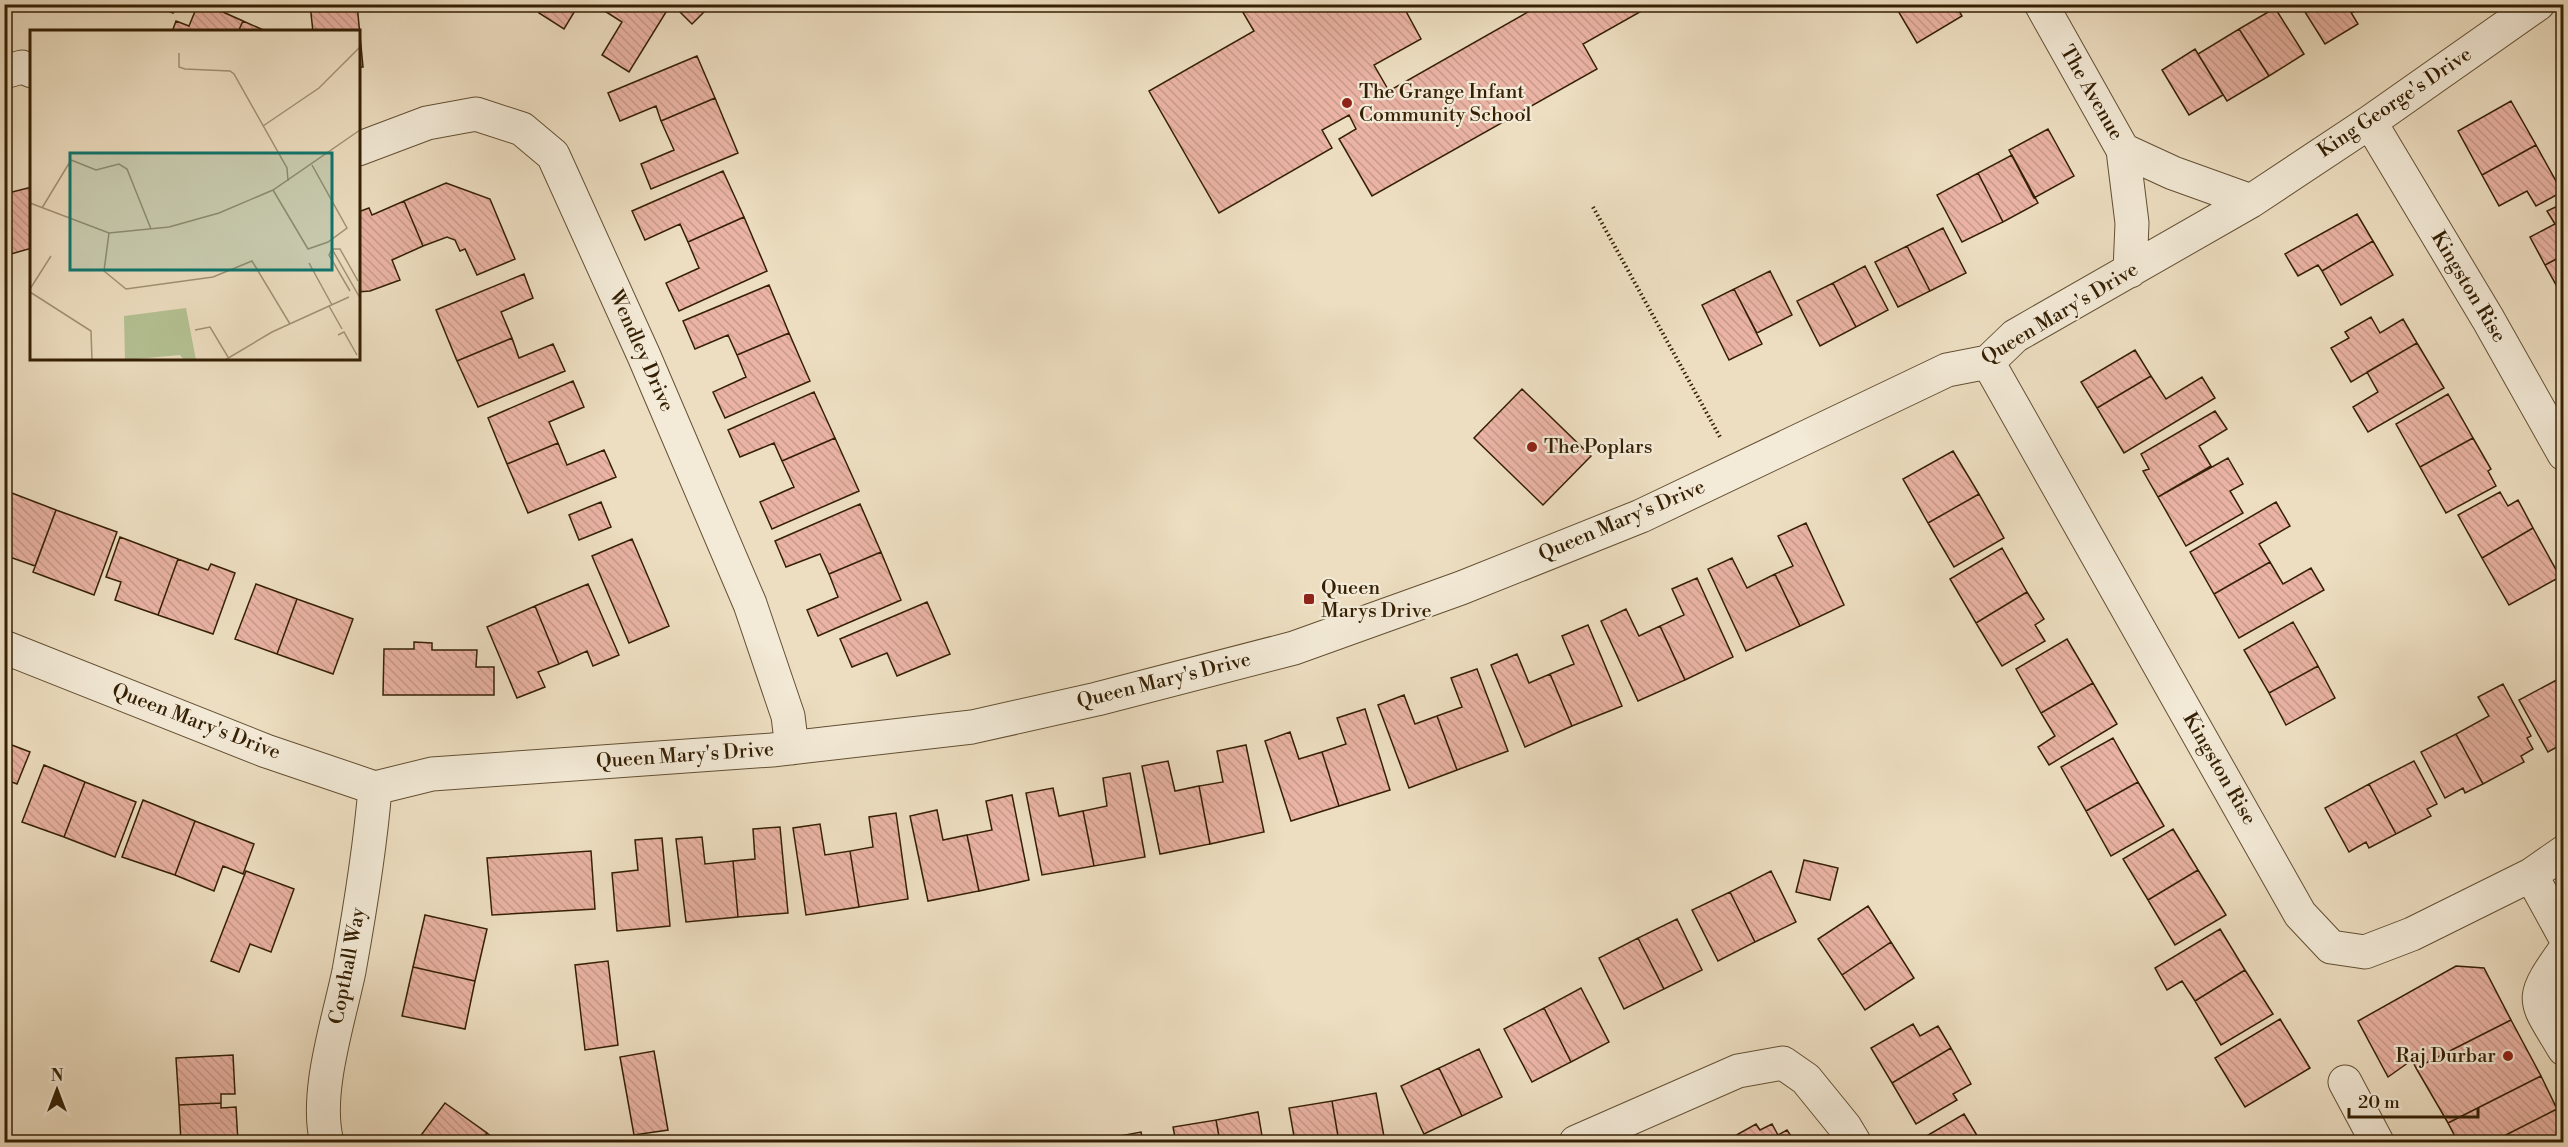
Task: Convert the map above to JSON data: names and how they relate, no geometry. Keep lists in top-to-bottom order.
{
  "streets": {
    "street": [
      "The Avenue",
      "King George's Drive",
      "Kingston Rise",
      "Queen Mary's Drive",
      "Wendley Drive",
      "Copthall Way"
    ]
  },
  "crossings": [
    ["The Avenue", "King George's Drive"],
    ["The Avenue", "Queen Mary's Drive"],
    ["King George's Drive", "Kingston Rise"],
    ["King George's Drive", "Queen Mary's Drive"],
    ["Kingston Rise", "Queen Mary's Drive"],
    ["Queen Mary's Drive", "Wendley Drive"],
    ["Queen Mary's Drive", "Copthall Way"]
  ],
  "places": {
    "other": ["The Grange Infant Community School", "The Poplars", "Raj Durbar"],
    "transit": ["Queen Marys Drive"]
  },
  "scale_bar": "20 m",
  "north": "top"
}
